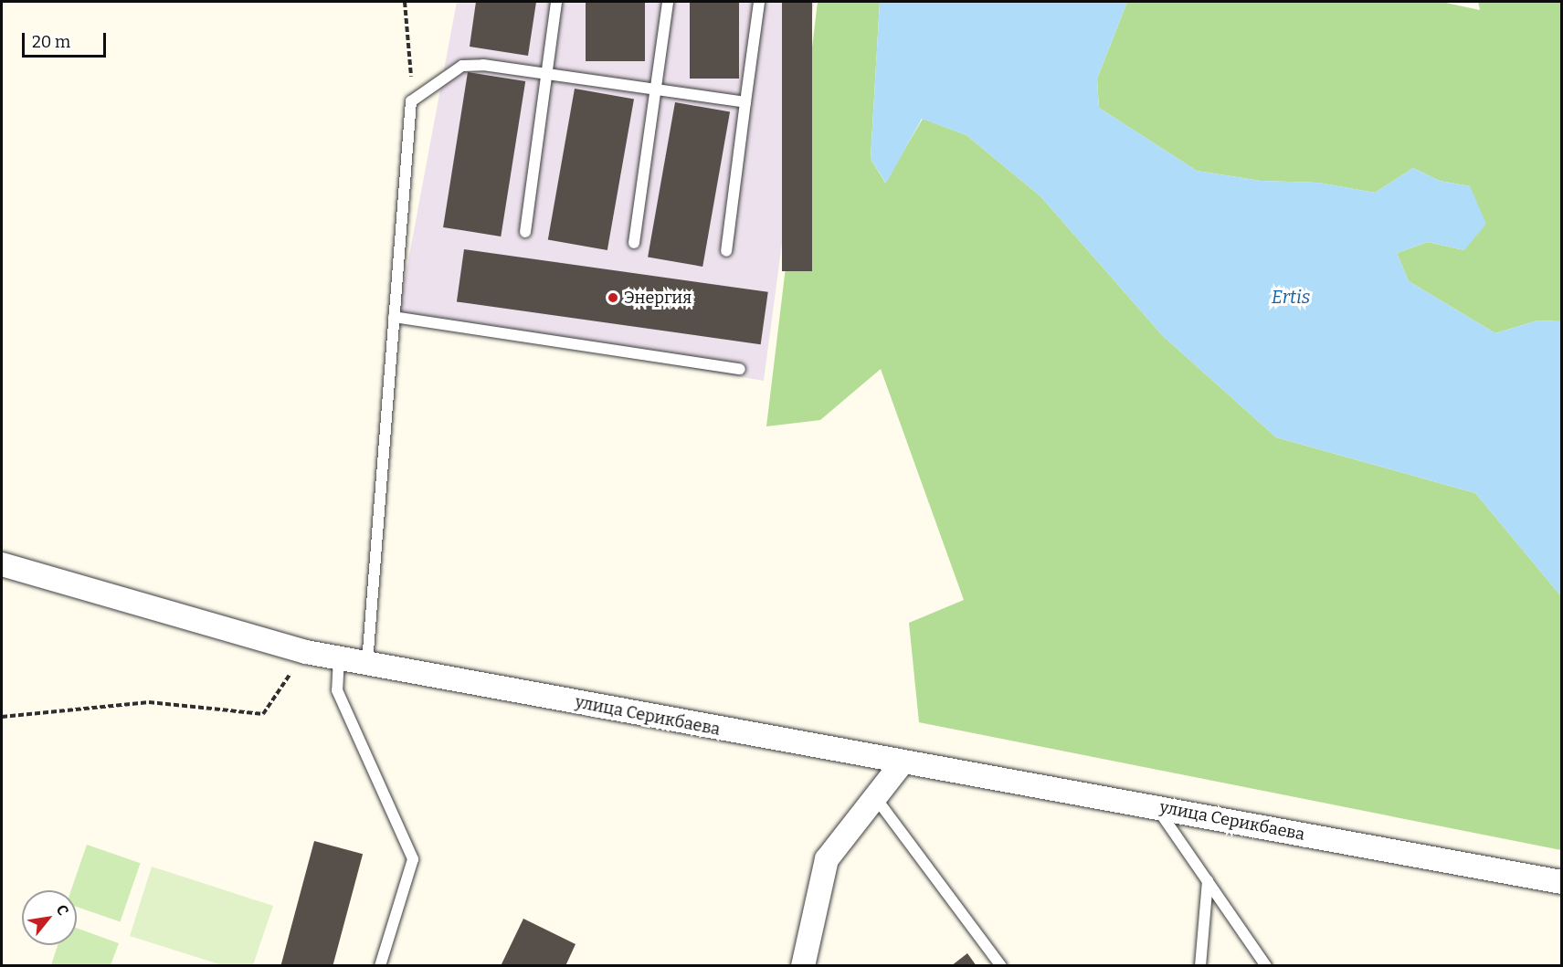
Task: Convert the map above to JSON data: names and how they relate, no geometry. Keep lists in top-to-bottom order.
{
  "streets": {
    "street": ["улица Серикбаева"]
  },
  "water": ["Ertis"],
  "places": ["Энергия"],
  "scale_bar": "20 m",
  "north": "top right"
}
